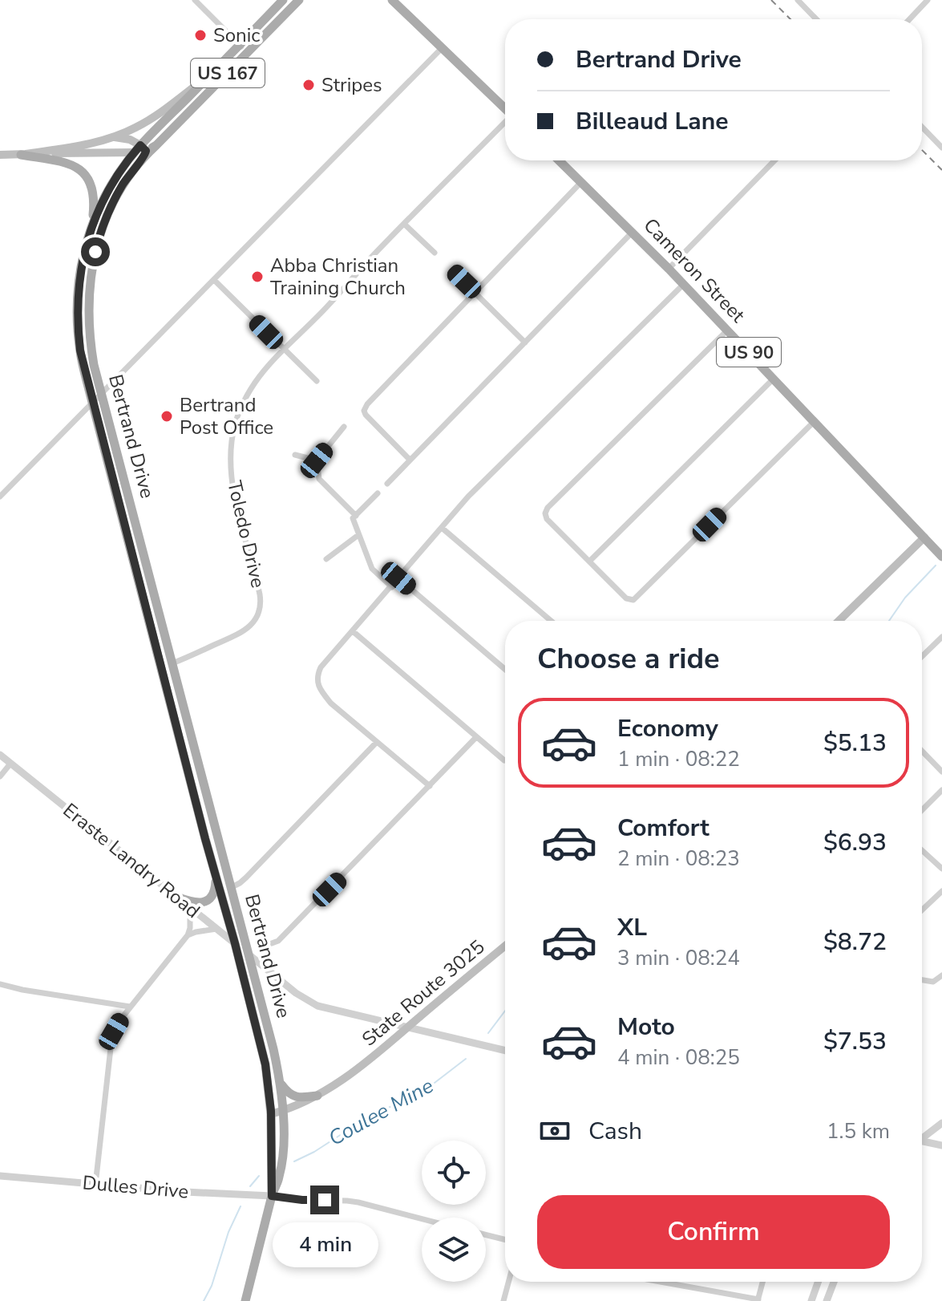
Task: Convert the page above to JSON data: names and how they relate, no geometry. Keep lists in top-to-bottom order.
{
  "streets": {
    "main road": [
      "US 167",
      "Cameron Street",
      "US 90",
      "Bertrand Drive",
      "State Route 3025"
    ],
    "street": ["Toledo Drive", "Eraste Landry Road", "Dulles Drive"]
  },
  "crossings": [
    ["US 167", "Bertrand Drive"],
    ["Bertrand Drive", "Toledo Drive"],
    ["Bertrand Drive", "Eraste Landry Road"],
    ["Bertrand Drive", "State Route 3025"],
    ["Bertrand Drive", "Dulles Drive"],
    ["Eraste Landry Road", "State Route 3025"]
  ],
  "water": ["Coulee Mine"],
  "places": [
    "Sonic",
    "Stripes",
    "Abba Christian Training Church",
    "Bertrand Post Office"
  ],
  "page": {
    "banner": ["Bertrand Drive", "Billeaud Lane"],
    "heading": "Choose a ride",
    "list": [
      {
        "name": "Economy",
        "note": "1 min · 08:22",
        "value": "$5.13"
      },
      {
        "name": "Comfort",
        "note": "2 min · 08:23",
        "value": "$6.93"
      },
      {
        "name": "XL",
        "note": "3 min · 08:24",
        "value": "$8.72"
      },
      {
        "name": "Moto",
        "note": "4 min · 08:25",
        "value": "$7.53"
      }
    ],
    "pay": ["Cash", "1.5 km"],
    "buttons": "Confirm",
    "bubble": "4 min"
  }
}
